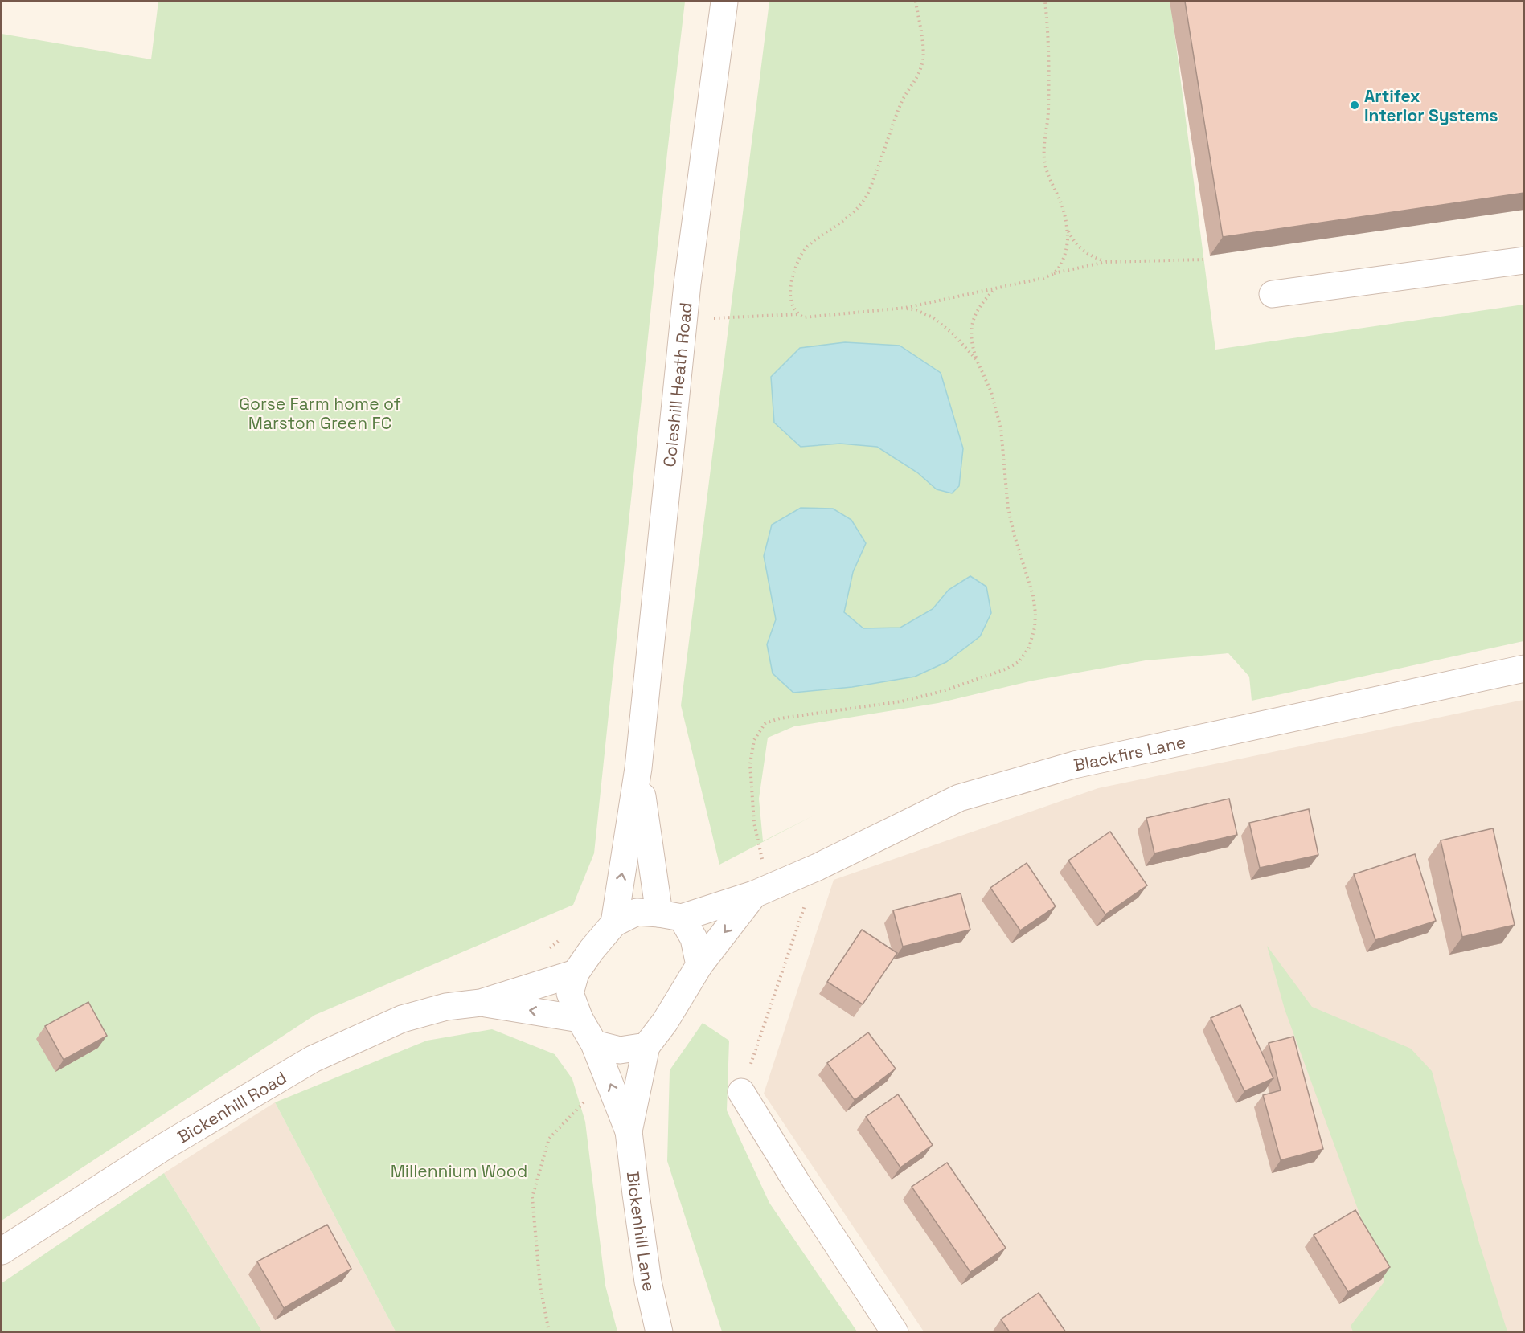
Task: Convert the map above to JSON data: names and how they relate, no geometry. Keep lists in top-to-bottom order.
{
  "streets": {
    "street": [
      "Coleshill Heath Road",
      "Blackfirs Lane",
      "Bickenhill Road",
      "Bickenhill Lane"
    ]
  },
  "crossings": [
    ["Coleshill Heath Road", "Blackfirs Lane"],
    ["Coleshill Heath Road", "Bickenhill Road"],
    ["Coleshill Heath Road", "Bickenhill Lane"],
    ["Blackfirs Lane", "Bickenhill Road"],
    ["Blackfirs Lane", "Bickenhill Lane"],
    ["Bickenhill Road", "Bickenhill Lane"]
  ],
  "parks": ["Gorse Farm home of Marston Green FC", "Millennium Wood"],
  "places": ["Artifex Interior Systems"]
}
